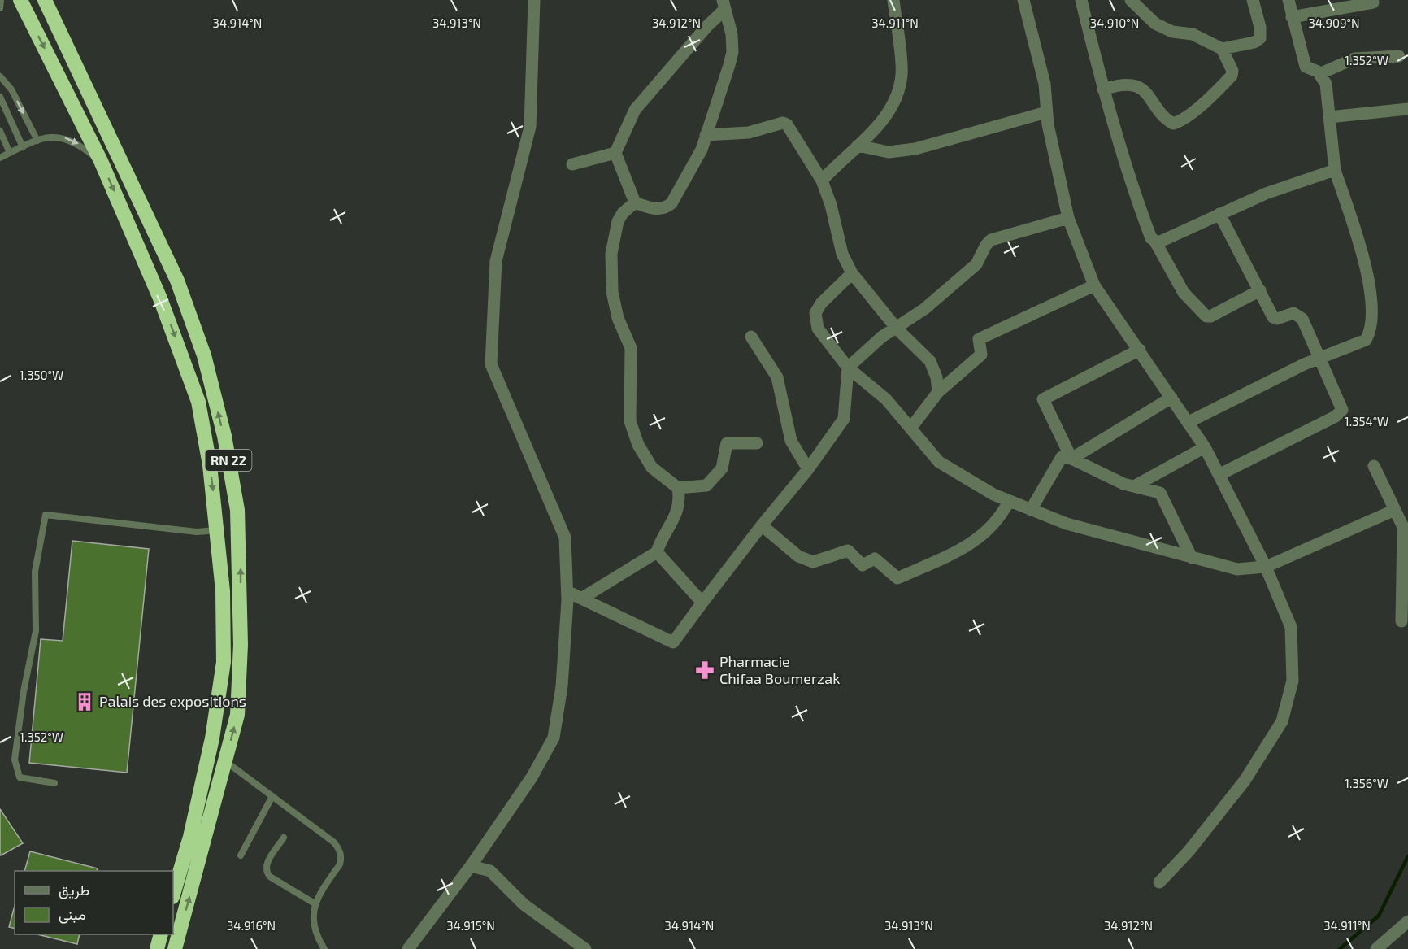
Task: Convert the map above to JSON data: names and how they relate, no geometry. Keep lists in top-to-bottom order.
{
  "streets": {
    "highway": ["RN 22"]
  },
  "places": {
    "pharmacy": ["Pharmacie Chifaa Boumerzak"],
    "building": ["Palais des expositions"]
  },
  "legend": ["طريق", "مبنى"],
  "coordinates": [
    "34.914°N",
    "34.912°N",
    "34.910°N",
    "34.909°N",
    "34.913°N",
    "34.911°N",
    "1.352°W",
    "1.350°W",
    "1.354°W",
    "1.356°W",
    "34.916°N",
    "34.915°N"
  ]
}
